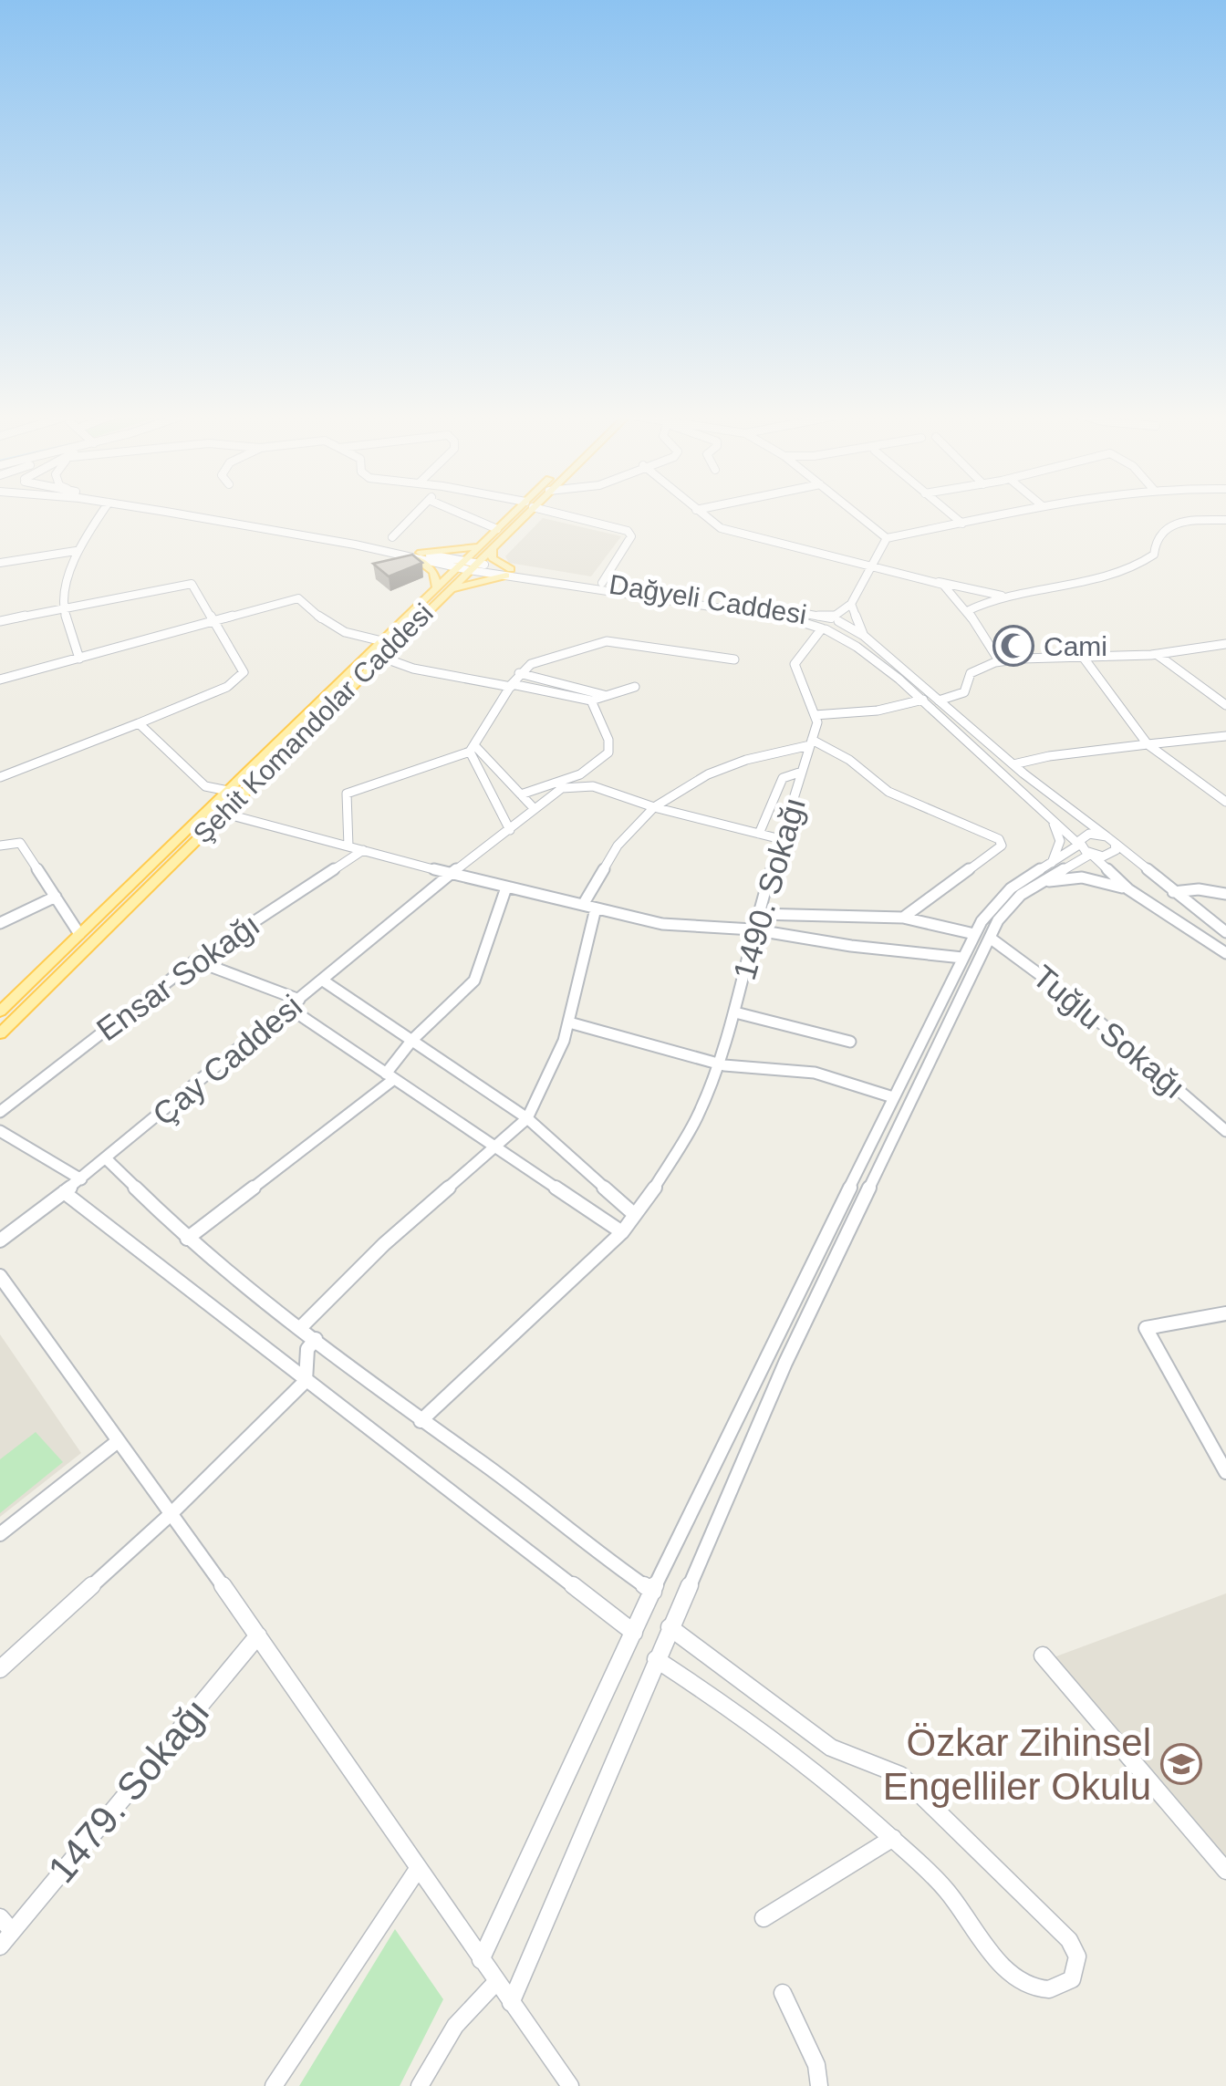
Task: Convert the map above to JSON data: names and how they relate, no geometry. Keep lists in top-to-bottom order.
{
  "streets": {
    "main road": ["Şehit Komandolar Caddesi"],
    "street": [
      "Dağyeli Caddesi",
      "1490. Sokağı",
      "Ensar Sokağı",
      "Tuğlu Sokağı",
      "Çay Caddesi",
      "1479. Sokağı"
    ]
  },
  "crossings": [
    ["Dağyeli Caddesi", "Şehit Komandolar Caddesi"],
    ["Dağyeli Caddesi", "1490. Sokağı"],
    ["1490. Sokağı", "Çay Caddesi"]
  ],
  "places": {
    "mosque": ["Cami"],
    "school or university": ["Özkar Zihinsel Engelliler Okulu"]
  }
}
